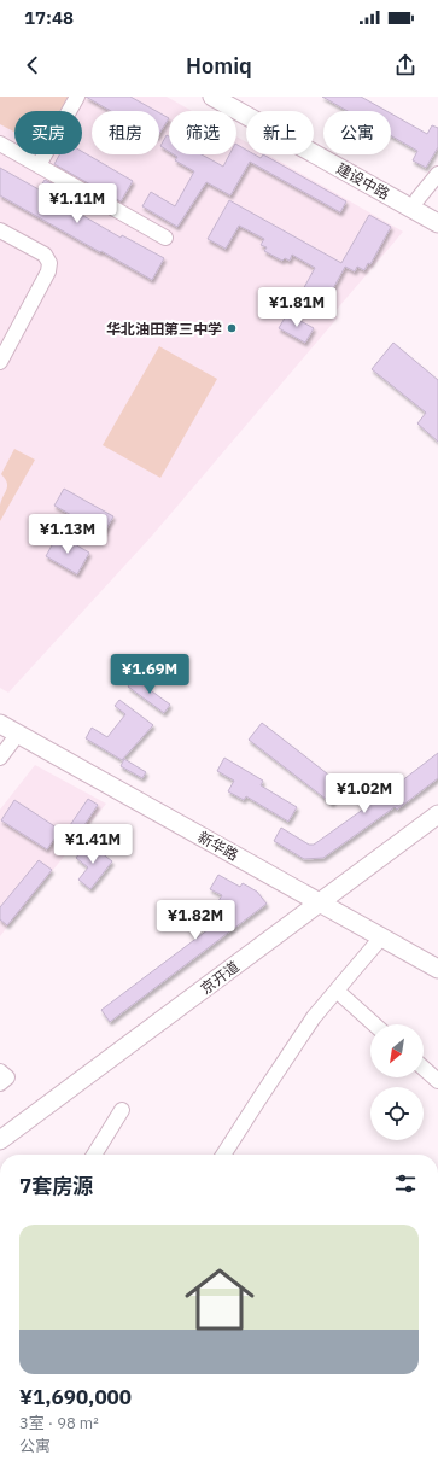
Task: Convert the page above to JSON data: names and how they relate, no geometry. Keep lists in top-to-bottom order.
{
  "streets": {
    "main road": ["建设中路", "新华路", "京开道"]
  },
  "crossings": [
    ["新华路", "京开道"]
  ],
  "places": ["华北油田第三中学"],
  "north": "bottom left",
  "page": {
    "status": "17:48",
    "header": "Homiq",
    "chip": [
      "买房",
      "租房",
      "筛选",
      "新上",
      "公寓"
    ],
    "price": [
      "¥1.11M",
      "¥1.81M",
      "¥1.13M",
      "¥1.69M",
      "¥1.02M",
      "¥1.41M",
      "¥1.82M"
    ],
    "heading": "7套房源",
    "list": [
      {
        "name": "¥1,690,000",
        "note": "3室 · 98 m² · 公寓"
      }
    ]
  }
}
